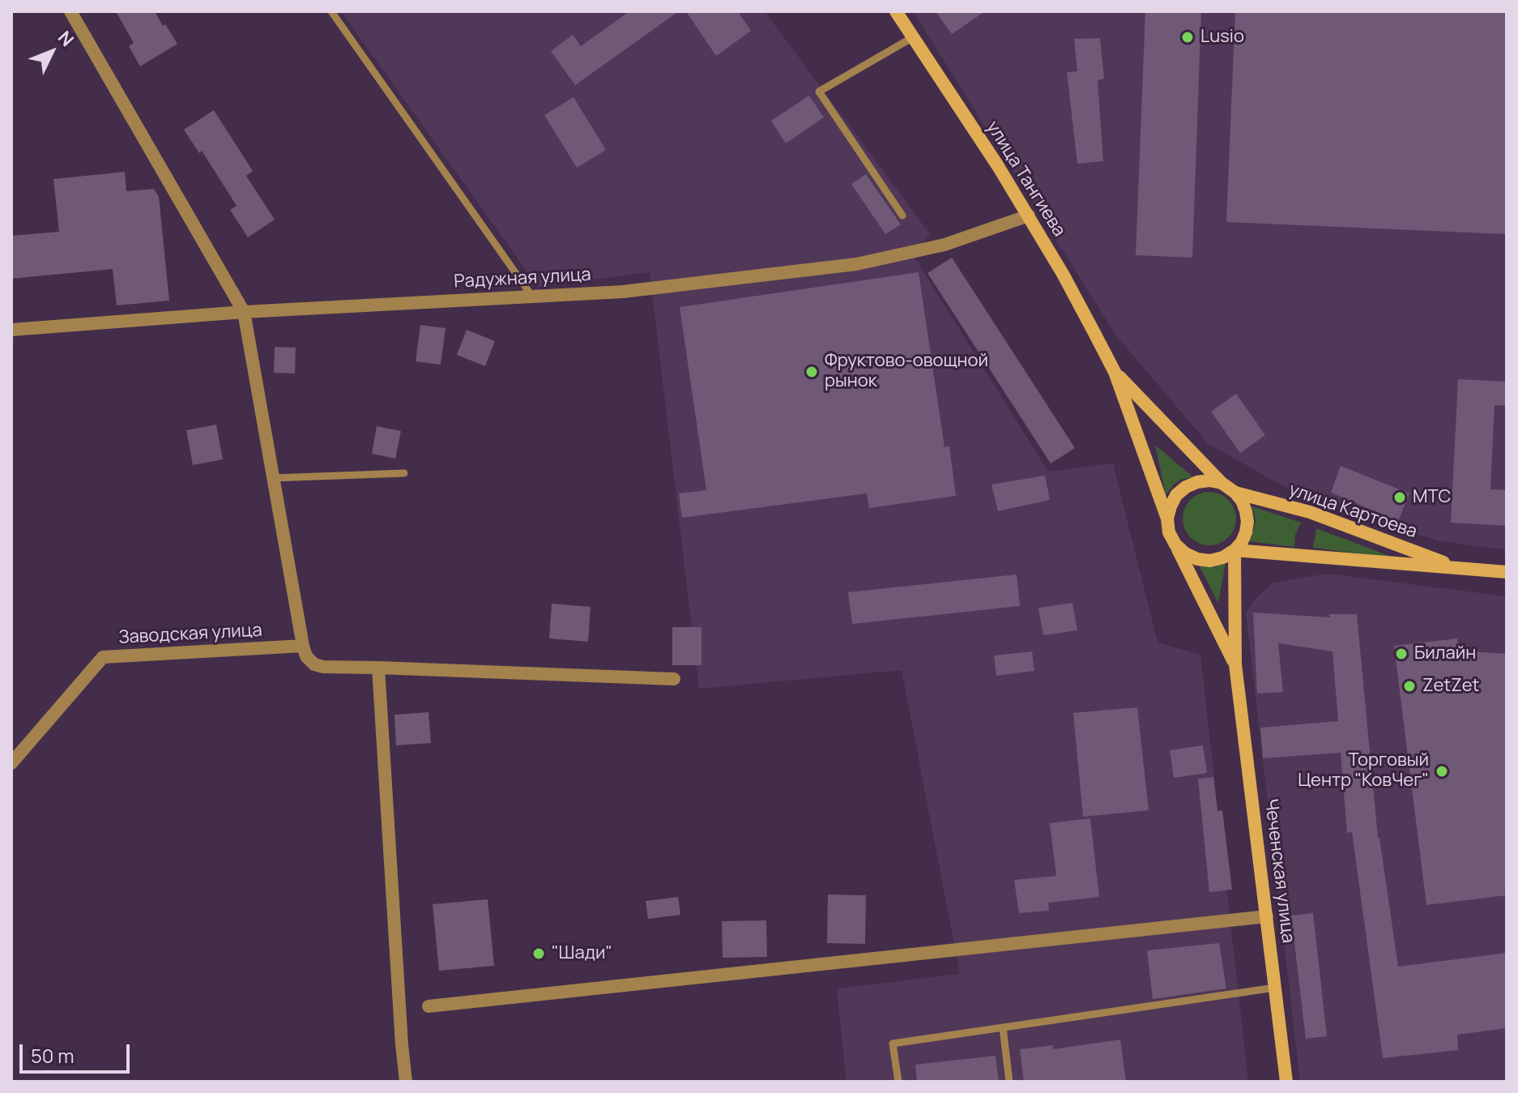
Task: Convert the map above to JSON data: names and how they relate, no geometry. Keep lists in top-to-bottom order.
{
  "streets": {
    "main road": ["улица Тангиева", "улица Картоева", "Чеченская улица"],
    "street": ["Радужная улица", "Заводская улица"]
  },
  "crossings": [
    ["улица Тангиева", "Радужная улица"],
    ["улица Картоева", "Чеченская улица"]
  ],
  "places": [
    "Lusio",
    "Фруктово-овощной рынок",
    "МТС",
    "Билайн",
    "ZetZet",
    "Торговый Центр \"КовЧег\"",
    "\"Шади\""
  ],
  "scale_bar": "50 m",
  "north": "top right"
}
